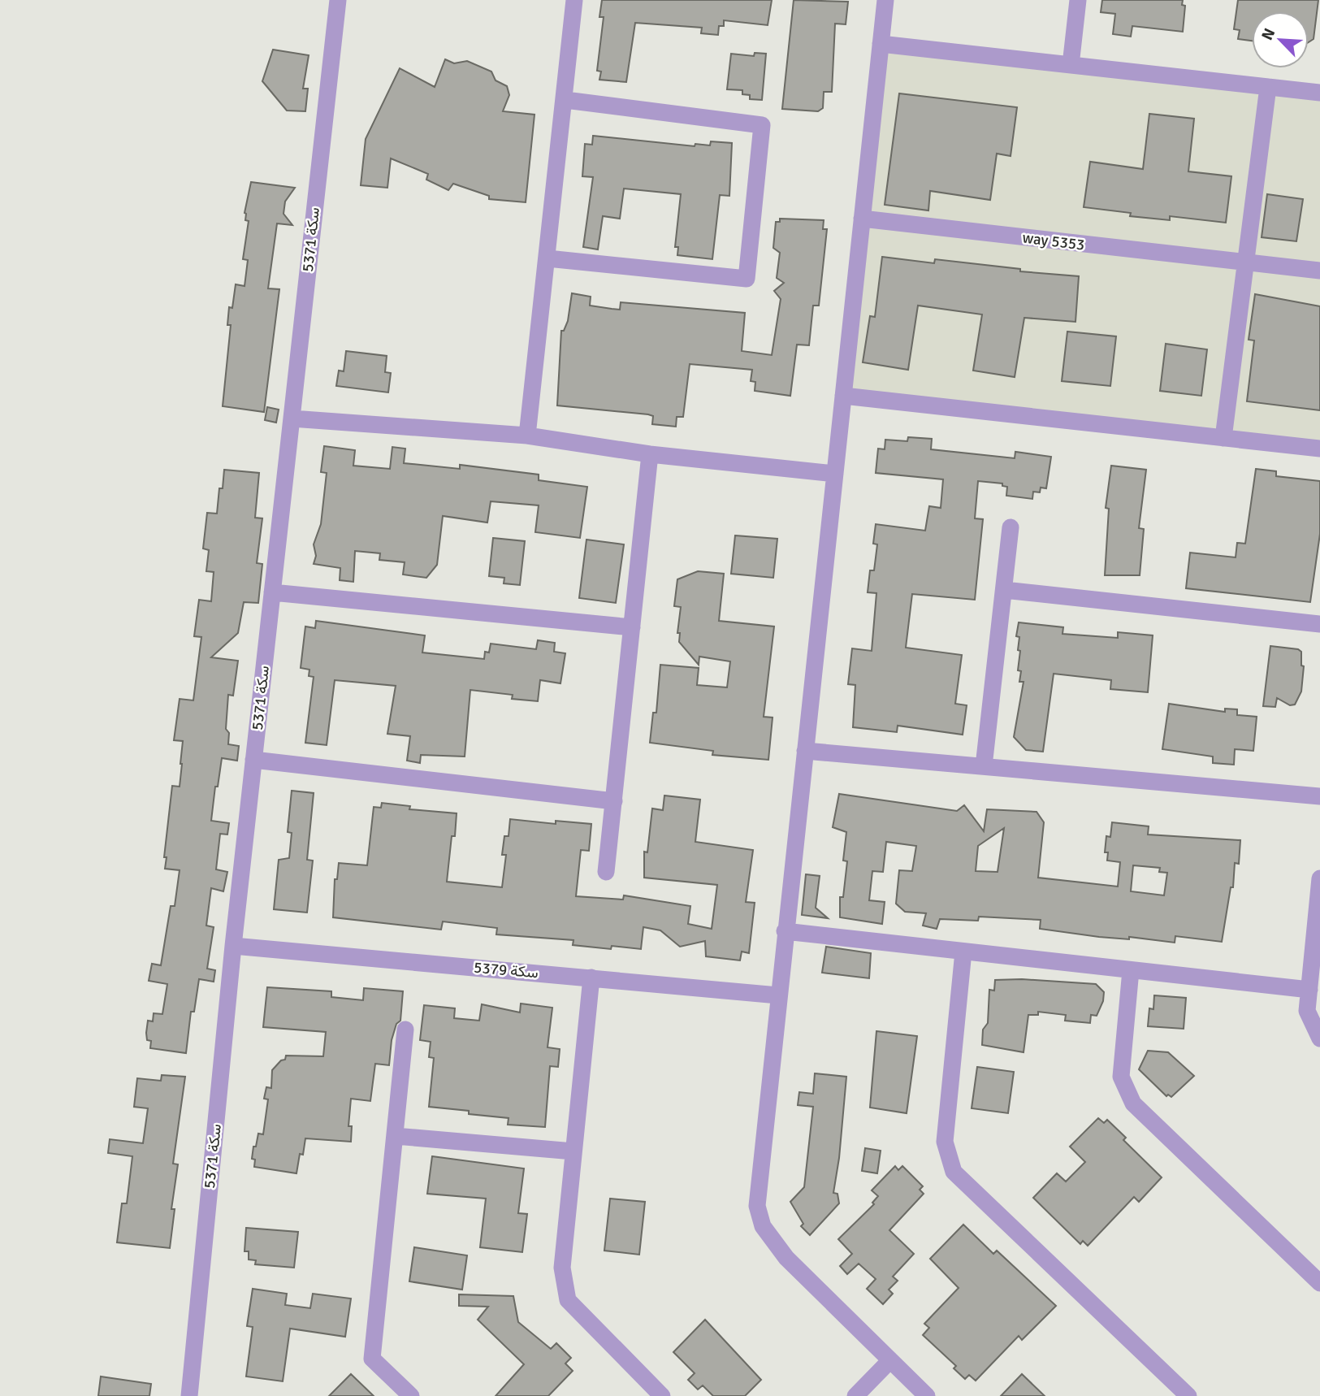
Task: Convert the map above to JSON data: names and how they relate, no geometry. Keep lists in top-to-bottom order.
{
  "streets": {
    "street": ["سكة 5371", "way 5353", "سكة 5379"]
  },
  "crossings": [
    ["سكة 5371", "سكة 5379"]
  ],
  "north": "top left"
}
